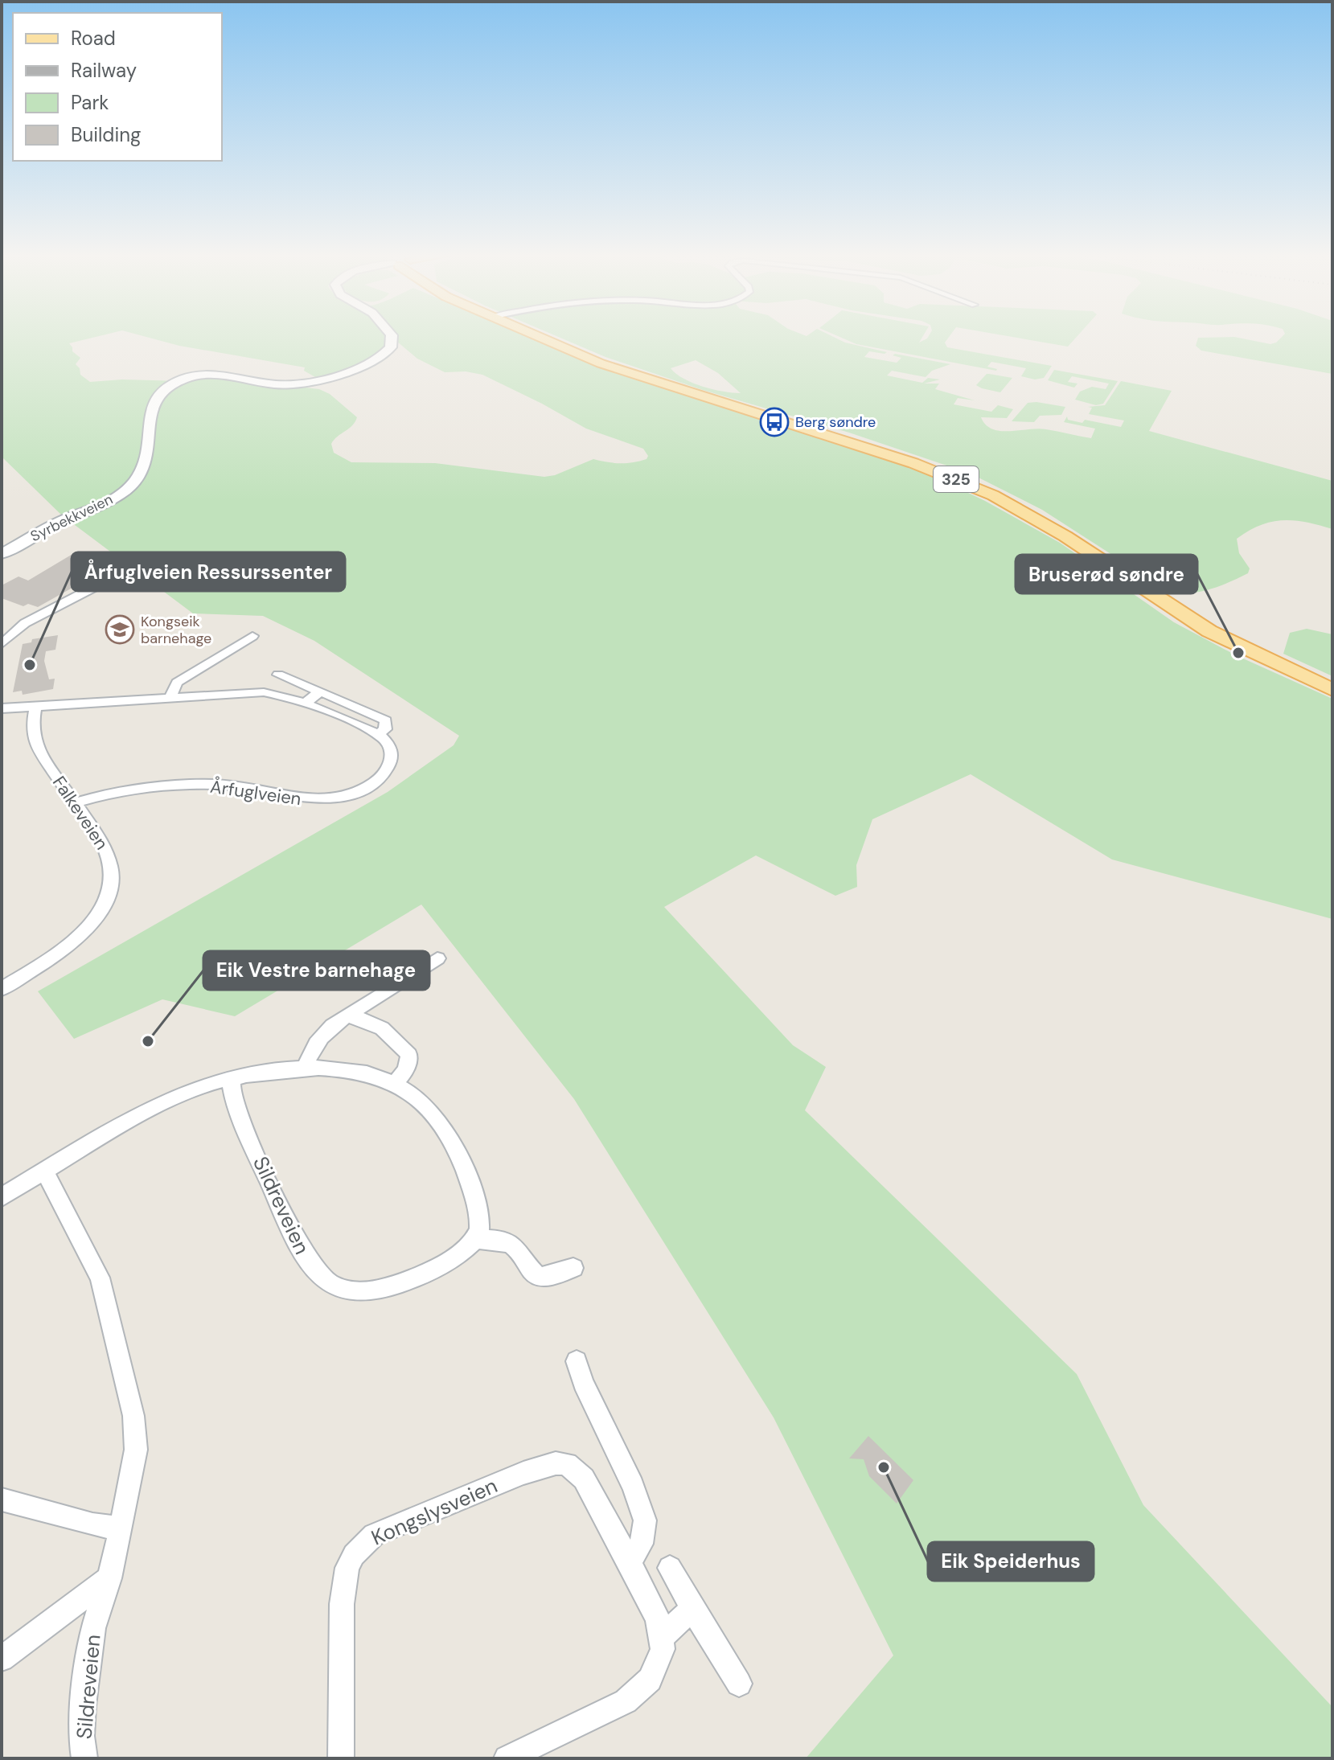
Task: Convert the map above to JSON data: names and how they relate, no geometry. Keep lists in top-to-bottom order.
{
  "streets": {
    "main road": ["325", "Syrbekkveien"],
    "street": [
      "Årfuglveien",
      "Falkeveien",
      "Sildreveien",
      "Kongslysveien"
    ]
  },
  "crossings": [
    ["Årfuglveien", "Falkeveien"]
  ],
  "places": {
    "bus stop": ["Berg søndre"],
    "school or university": ["Kongseik barnehage"],
    "other": [
      "Bruserød søndre",
      "Årfuglveien Ressurssenter",
      "Eik Vestre barnehage",
      "Eik Speiderhus"
    ]
  },
  "legend": [
    "Road",
    "Railway",
    "Park",
    "Building"
  ]
}
